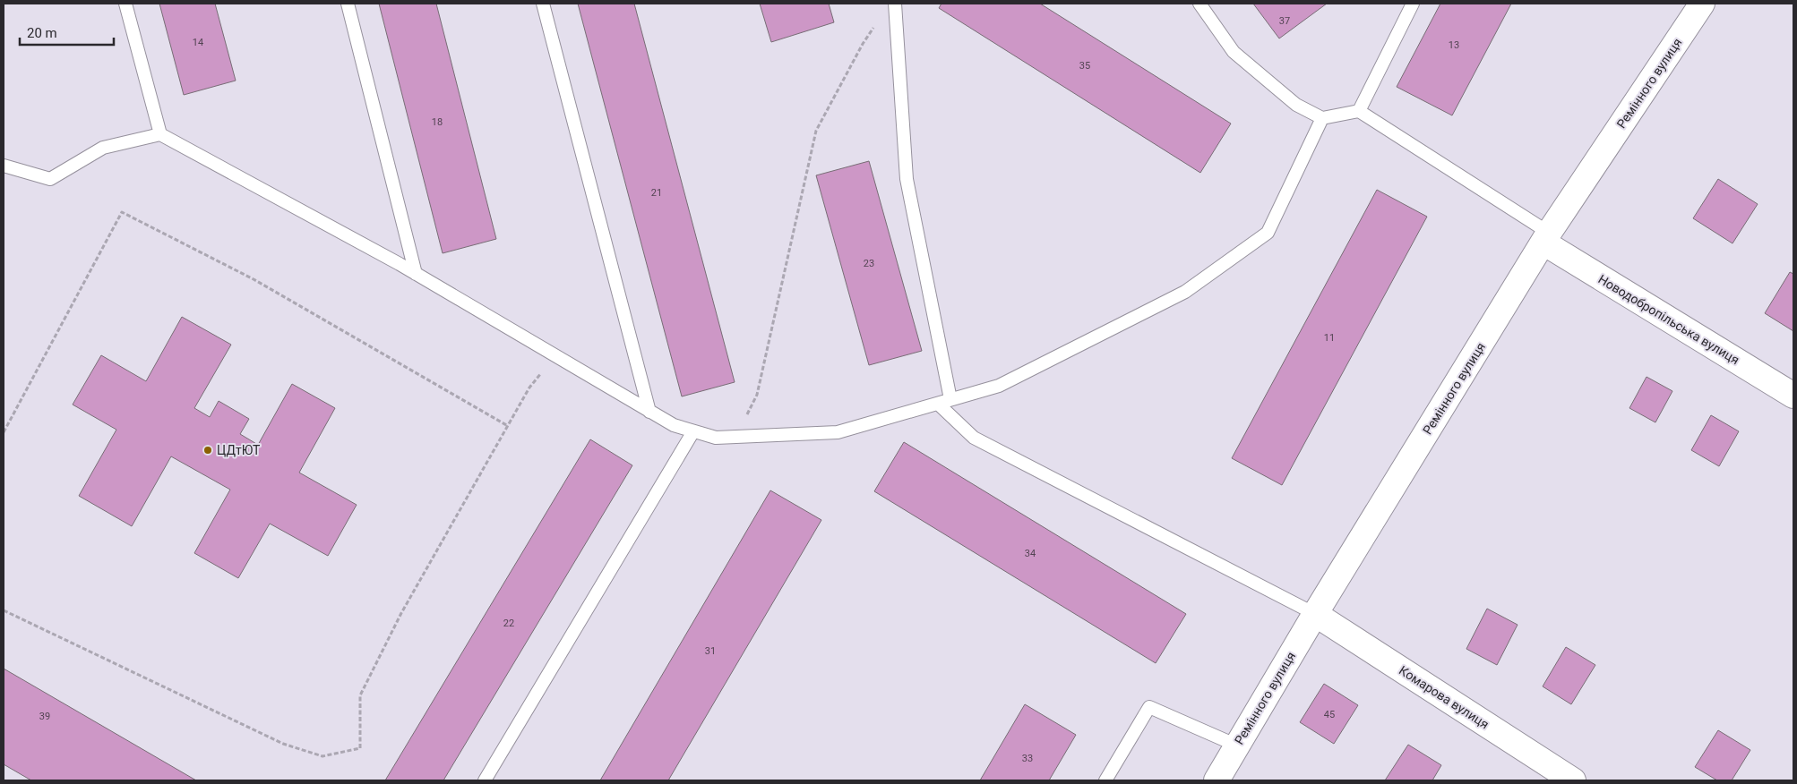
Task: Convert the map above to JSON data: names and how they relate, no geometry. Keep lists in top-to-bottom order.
{
  "streets": {
    "street": ["Ремінного вулиця", "Новодобропільська вулиця", "Комарова вулиця"]
  },
  "crossings": [
    ["Ремінного вулиця", "Новодобропільська вулиця"],
    ["Ремінного вулиця", "Комарова вулиця"]
  ],
  "places": ["ЦДтЮТ"],
  "house_numbers": [
    "37",
    "14",
    "13",
    "35",
    "18",
    "21",
    "23",
    "11",
    "34",
    "22",
    "31",
    "45",
    "39",
    "33"
  ],
  "scale_bar": "20 m"
}
